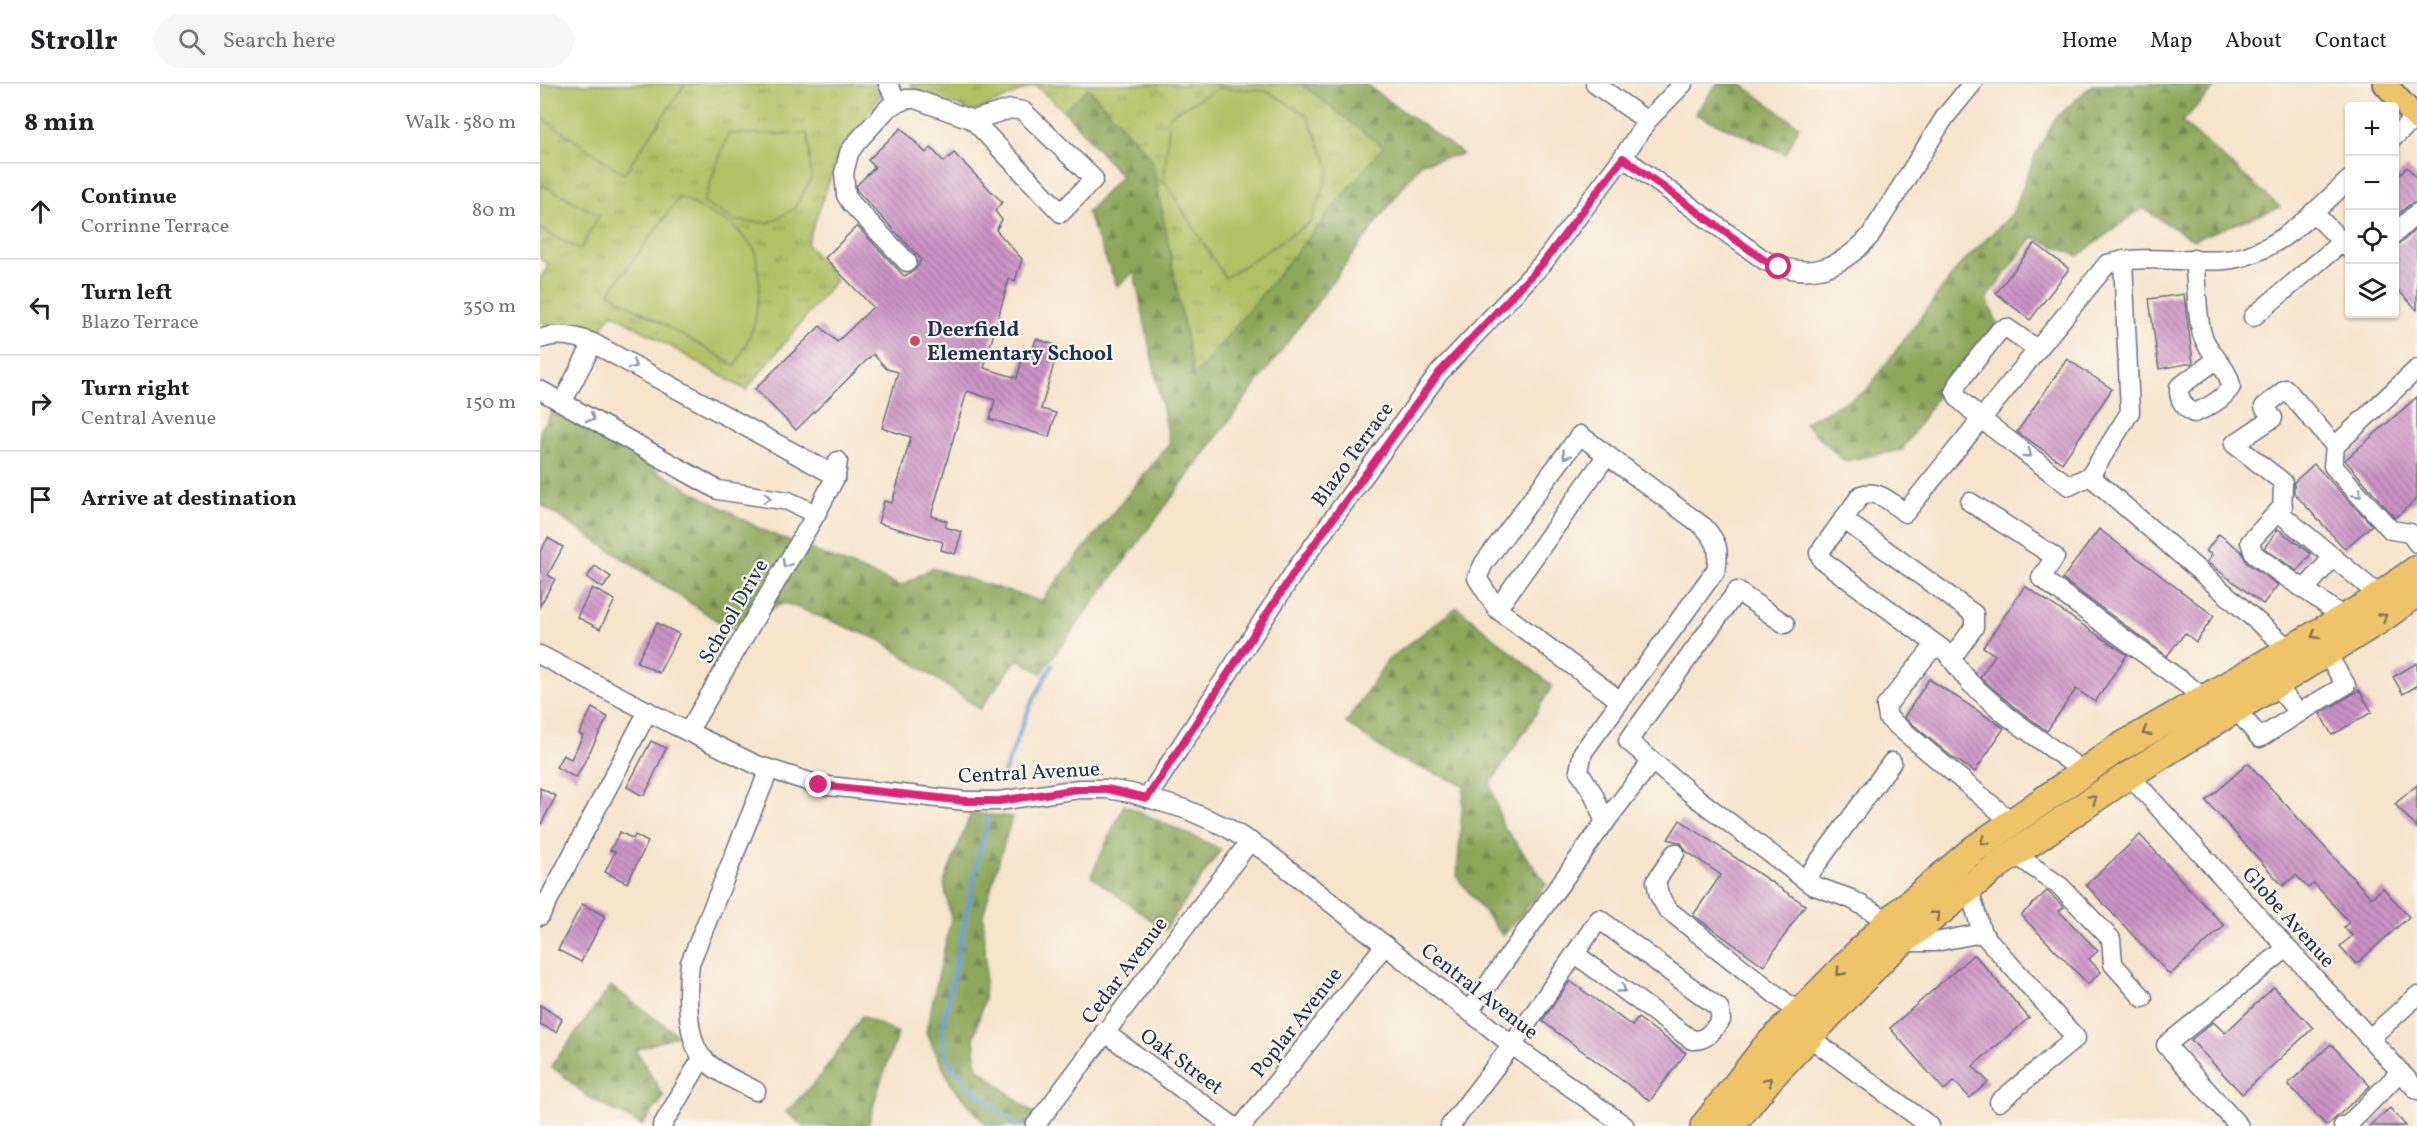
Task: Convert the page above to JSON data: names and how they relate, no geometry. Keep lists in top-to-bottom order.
{
  "streets": {
    "street": [
      "Blazo Terrace",
      "School Drive",
      "Central Avenue",
      "Globe Avenue",
      "Cedar Avenue",
      "Poplar Avenue",
      "Oak Street"
    ]
  },
  "crossings": [
    ["Blazo Terrace", "Central Avenue"],
    ["School Drive", "Central Avenue"],
    ["Central Avenue", "Cedar Avenue"],
    ["Central Avenue", "Poplar Avenue"],
    ["Cedar Avenue", "Oak Street"]
  ],
  "places": ["Deerfield Elementary School"],
  "page": {
    "header": "Strollr",
    "search": "Search here",
    "nav": [
      "Home",
      "Map",
      "About",
      "Contact"
    ],
    "heading": ["8 min", "Walk · 580 m"],
    "map_buttons": ["+", "−"],
    "list": [
      ["Continue", "Corrinne Terrace", "80 m"],
      ["Turn left", "Blazo Terrace", "350 m"],
      ["Turn right", "Central Avenue", "150 m"],
      "Arrive at destination"
    ]
  }
}
